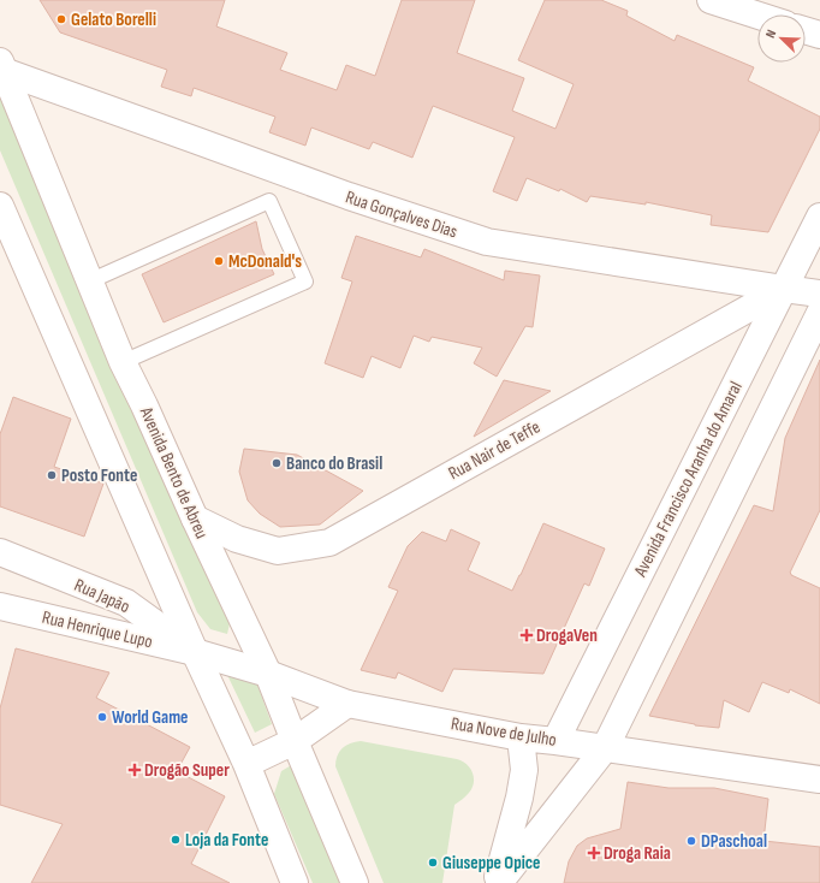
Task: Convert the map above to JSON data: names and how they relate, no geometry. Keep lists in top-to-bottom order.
{
  "streets": {
    "street": [
      "Rua Gonçalves Dias",
      "Rua Nair de Teffe",
      "Avenida Bento de Abreu",
      "Avenida Francisco Aranha do Amaral",
      "Rua Japão",
      "Rua Henrique Lupo",
      "Rua Nove de Julho"
    ]
  },
  "crossings": [
    ["Rua Gonçalves Dias", "Rua Nair de Teffe"],
    ["Rua Gonçalves Dias", "Avenida Bento de Abreu"],
    ["Rua Gonçalves Dias", "Avenida Francisco Aranha do Amaral"],
    ["Rua Nair de Teffe", "Avenida Bento de Abreu"],
    ["Rua Nair de Teffe", "Avenida Francisco Aranha do Amaral"],
    ["Avenida Bento de Abreu", "Rua Nove de Julho"],
    ["Avenida Francisco Aranha do Amaral", "Rua Nove de Julho"],
    ["Rua Japão", "Rua Henrique Lupo"],
    ["Rua Japão", "Rua Nove de Julho"],
    ["Rua Henrique Lupo", "Rua Nove de Julho"]
  ],
  "places": {
    "other": [
      "Gelato Borelli",
      "McDonald's",
      "Banco do Brasil",
      "Posto Fonte",
      "World Game",
      "Loja da Fonte",
      "DPaschoal",
      "Giuseppe Opice"
    ],
    "health": ["DrogaVen", "Drogão Super", "Droga Raia"]
  },
  "north": "top left"
}
